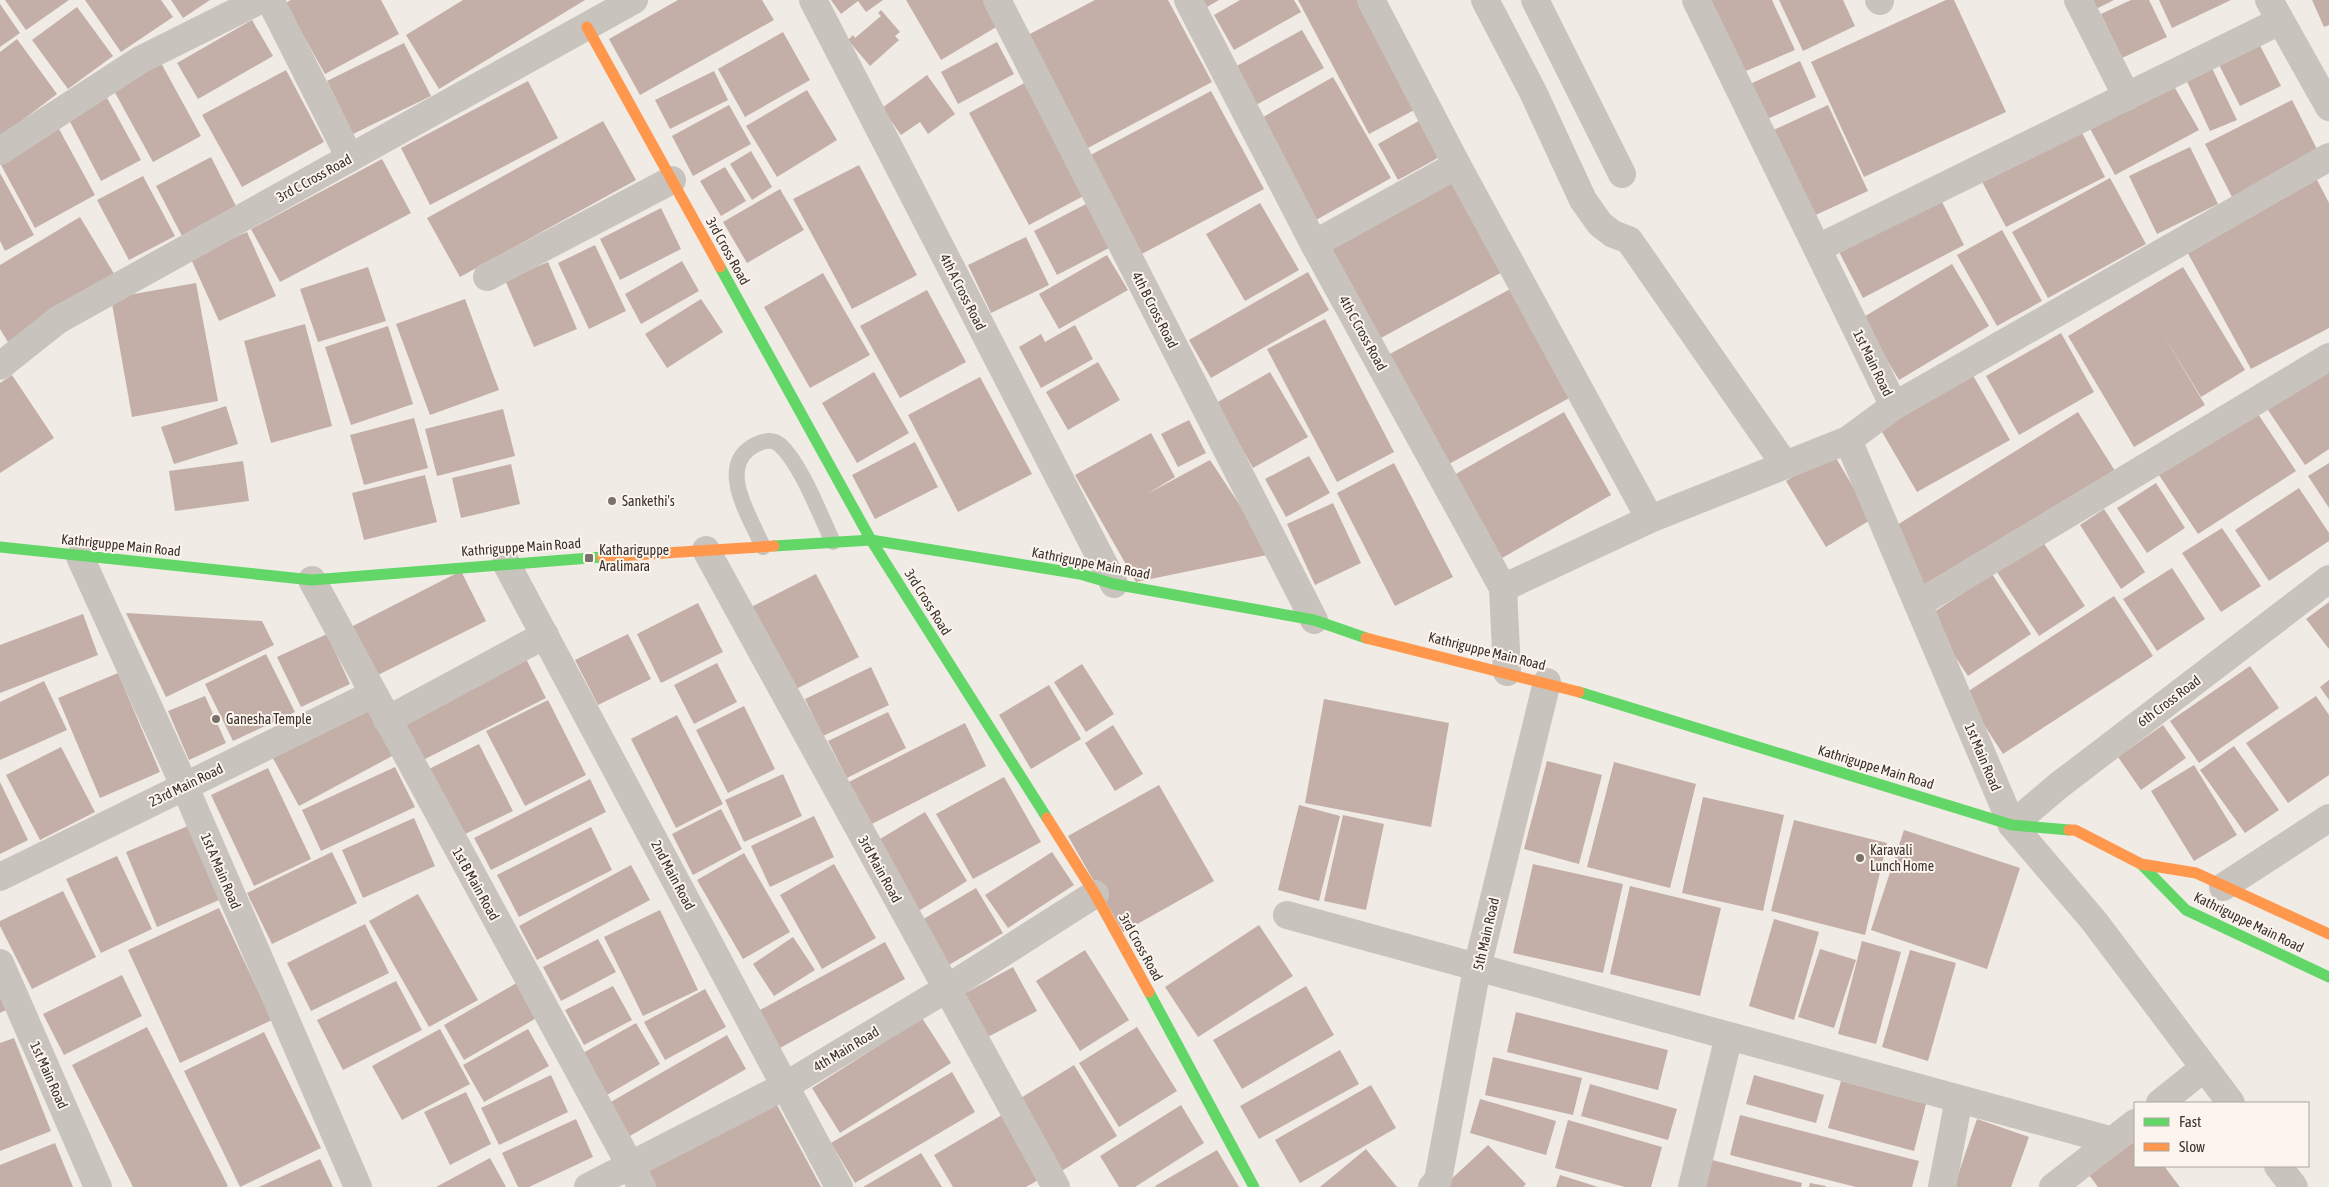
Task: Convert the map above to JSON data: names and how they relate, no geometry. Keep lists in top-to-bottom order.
{
  "streets": {
    "main road": ["3rd Cross Road", "Kathriguppe Main Road"],
    "street": [
      "3rd C Cross Road",
      "4th A Cross Road",
      "4th B Cross Road",
      "4th C Cross Road",
      "1st Main Road",
      "6th Cross Road",
      "23rd Main Road",
      "3rd Main Road",
      "1st A Main Road",
      "2nd Main Road",
      "1st B Main Road",
      "5th Main Road",
      "4th Main Road"
    ]
  },
  "crossings": [
    ["3rd C Cross Road", "3rd Cross Road"],
    ["3rd Cross Road", "Kathriguppe Main Road"],
    ["3rd Cross Road", "4th Main Road"],
    ["4th A Cross Road", "Kathriguppe Main Road"],
    ["4th B Cross Road", "Kathriguppe Main Road"],
    ["4th C Cross Road", "Kathriguppe Main Road"],
    ["1st Main Road", "Kathriguppe Main Road"],
    ["1st Main Road", "6th Cross Road"],
    ["Kathriguppe Main Road", "6th Cross Road"],
    ["Kathriguppe Main Road", "3rd Main Road"],
    ["Kathriguppe Main Road", "1st A Main Road"],
    ["Kathriguppe Main Road", "2nd Main Road"],
    ["Kathriguppe Main Road", "1st B Main Road"],
    ["Kathriguppe Main Road", "5th Main Road"],
    ["23rd Main Road", "1st A Main Road"],
    ["23rd Main Road", "1st B Main Road"],
    ["3rd Main Road", "4th Main Road"],
    ["2nd Main Road", "4th Main Road"],
    ["1st B Main Road", "4th Main Road"]
  ],
  "places": {
    "other": ["Sankethi's", "Ganesha Temple", "Karavali Lunch Home"],
    "transit": ["Kathariguppe Aralimara"]
  },
  "legend": ["Fast", "Slow"]
}
